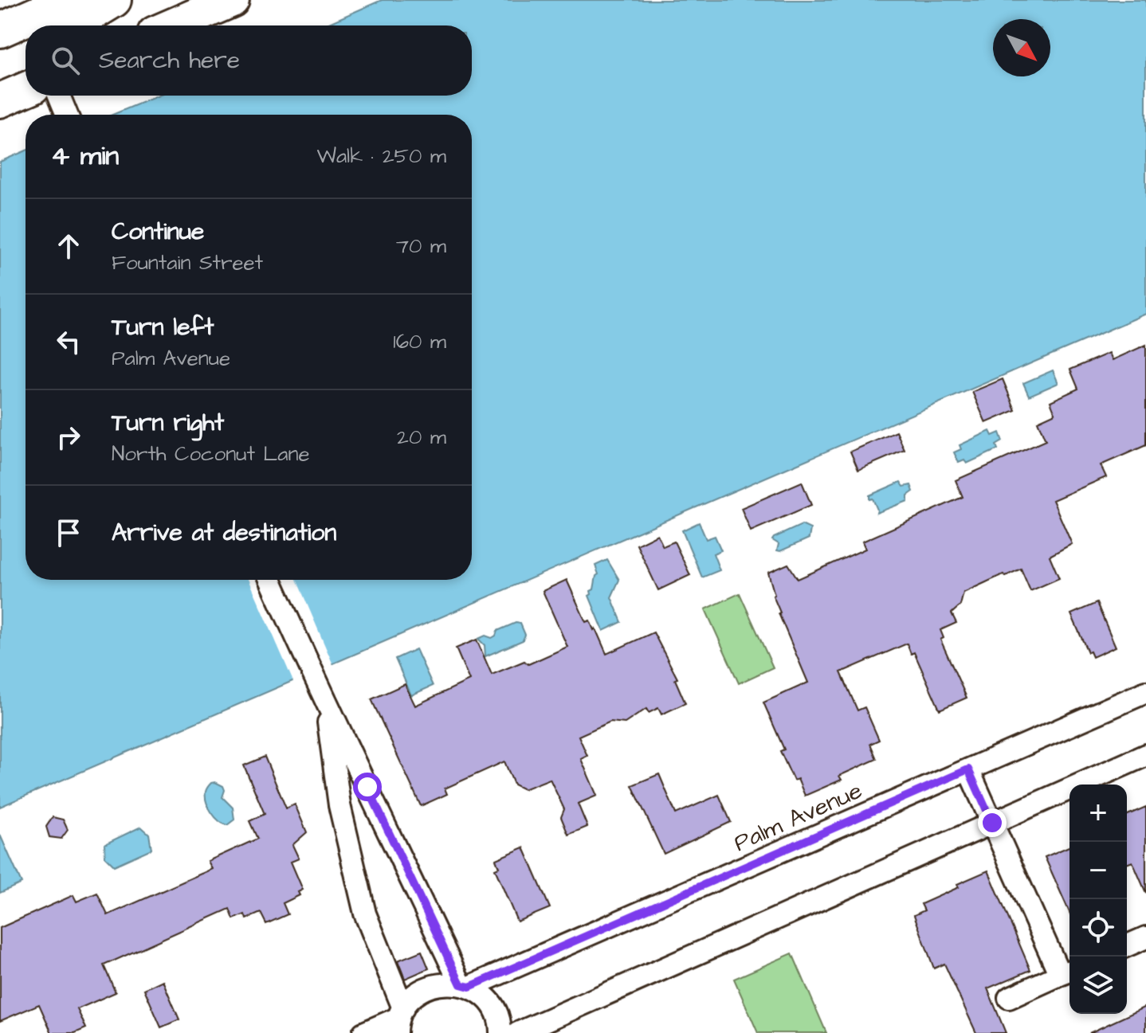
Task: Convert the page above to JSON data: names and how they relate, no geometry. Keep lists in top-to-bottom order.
{
  "streets": {
    "street": ["Palm Avenue"]
  },
  "north": "bottom right",
  "page": {
    "search": "Search here",
    "heading": ["4 min", "Walk · 250 m"],
    "list": [
      ["Continue", "Fountain Street", "70 m"],
      ["Turn left", "Palm Avenue", "160 m"],
      ["Turn right", "North Coconut Lane", "20 m"],
      "Arrive at destination"
    ],
    "map_buttons": ["+", "−"]
  }
}
